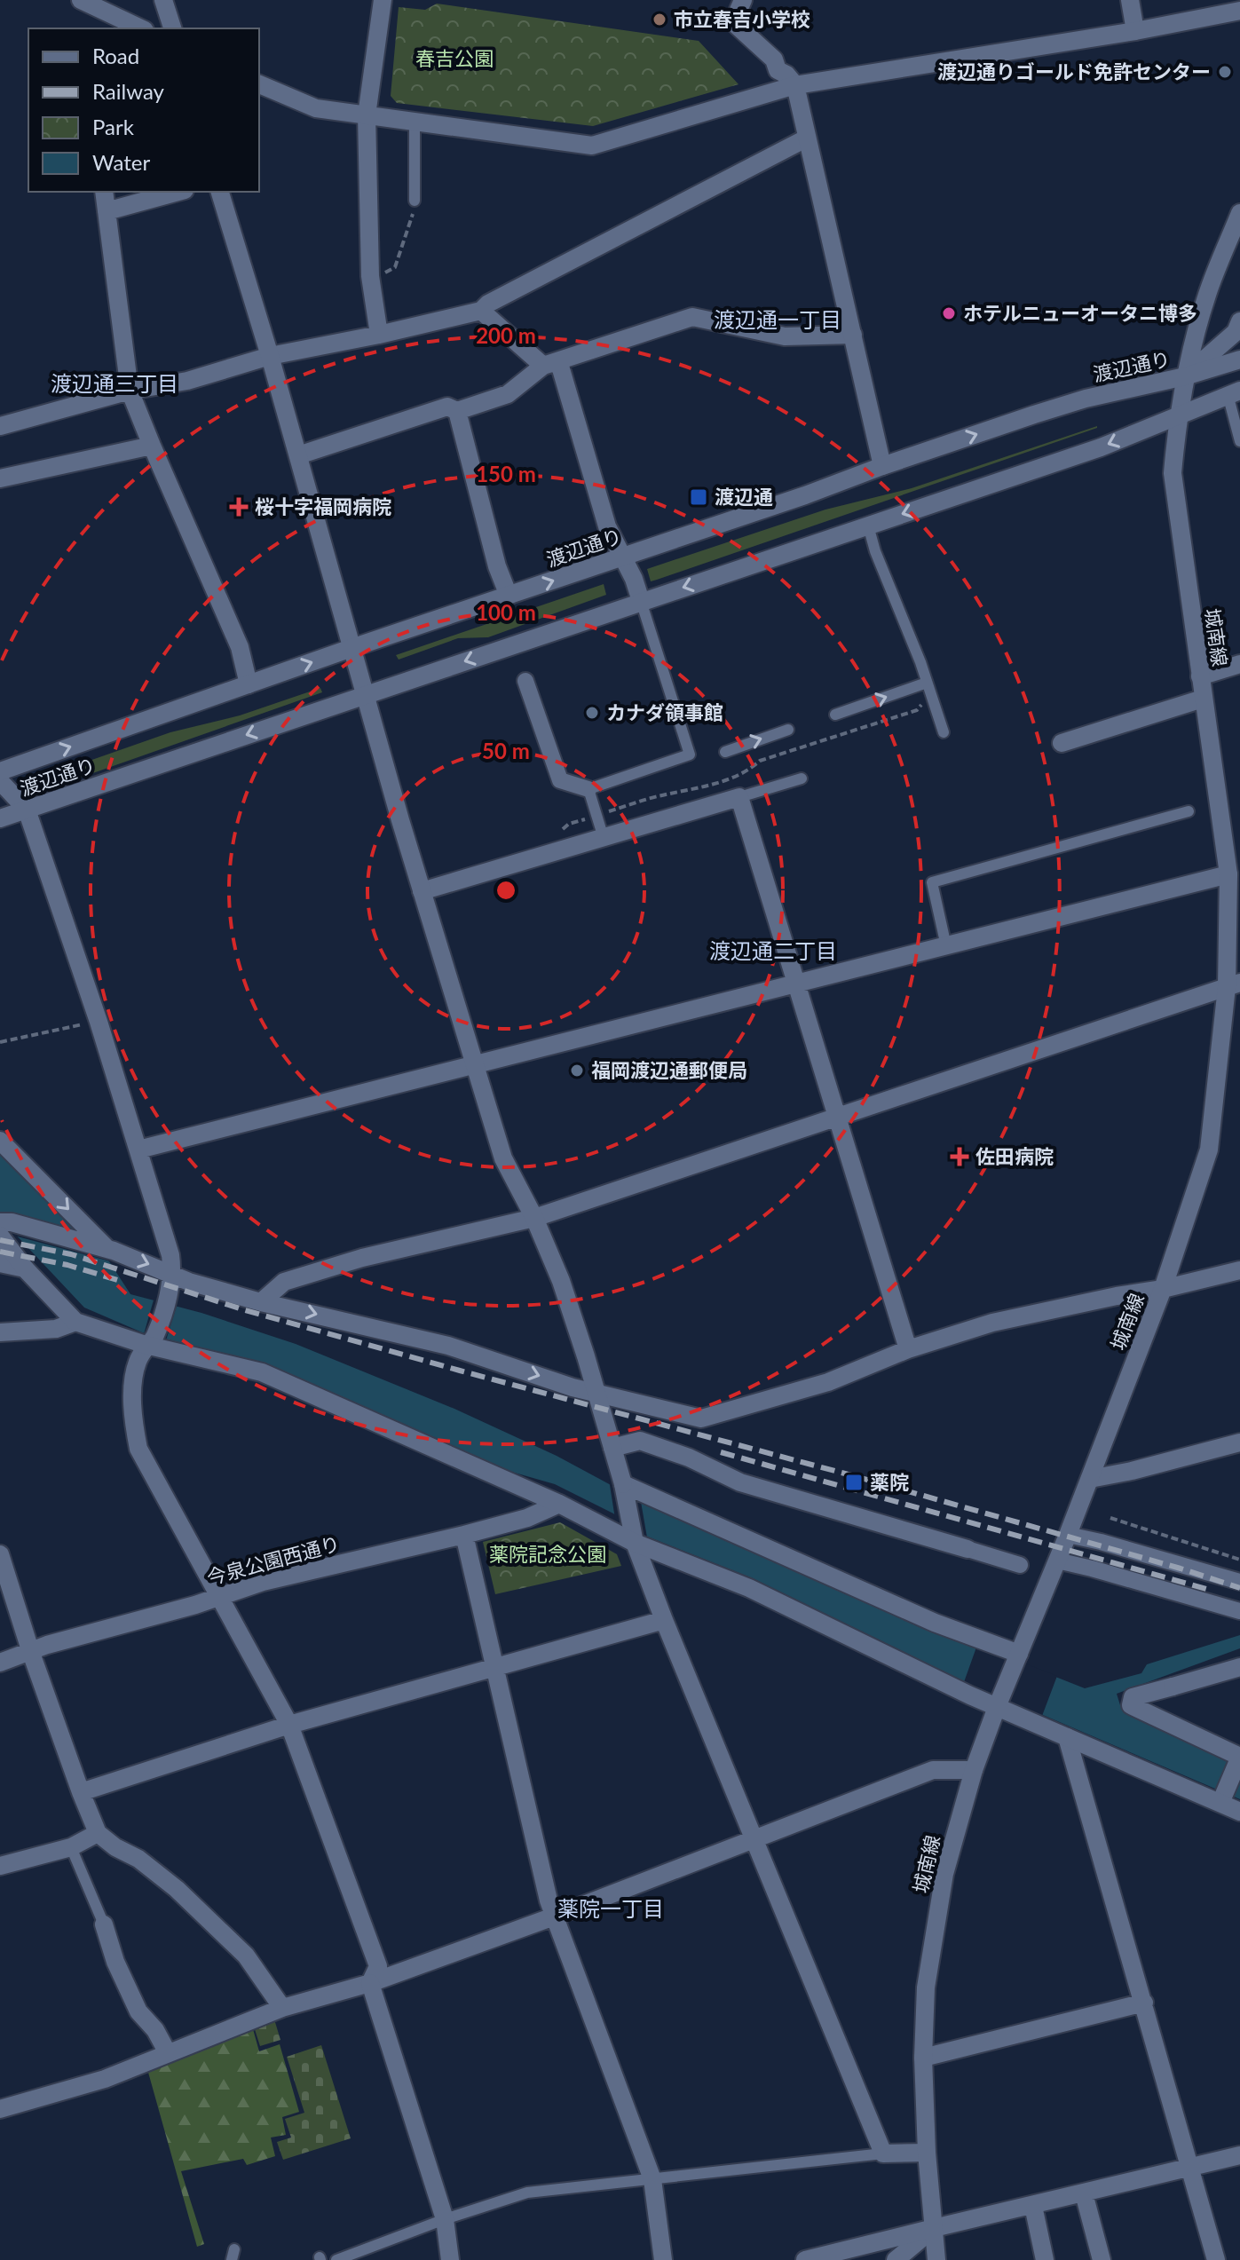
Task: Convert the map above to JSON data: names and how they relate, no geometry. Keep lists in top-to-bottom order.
{
  "streets": {
    "street": ["渡辺通り", "城南線", "今泉公園西通り"]
  },
  "crossings": [
    ["渡辺通り", "城南線"]
  ],
  "districts": [
    "渡辺通一丁目",
    "渡辺通三丁目",
    "渡辺通二丁目",
    "薬院一丁目"
  ],
  "parks": ["春吉公園", "薬院記念公園"],
  "places": {
    "other": [
      "市立春吉小学校",
      "渡辺通りゴールド免許センター",
      "ホテルニューオータニ博多",
      "カナダ領事館",
      "福岡渡辺通郵便局"
    ],
    "transit": ["渡辺通", "薬院"],
    "health": ["桜十字福岡病院", "佐田病院"]
  },
  "legend": [
    "Road",
    "Railway",
    "Park",
    "Water"
  ],
  "rings": [
    "200 m",
    "150 m",
    "100 m",
    "50 m"
  ]
}
